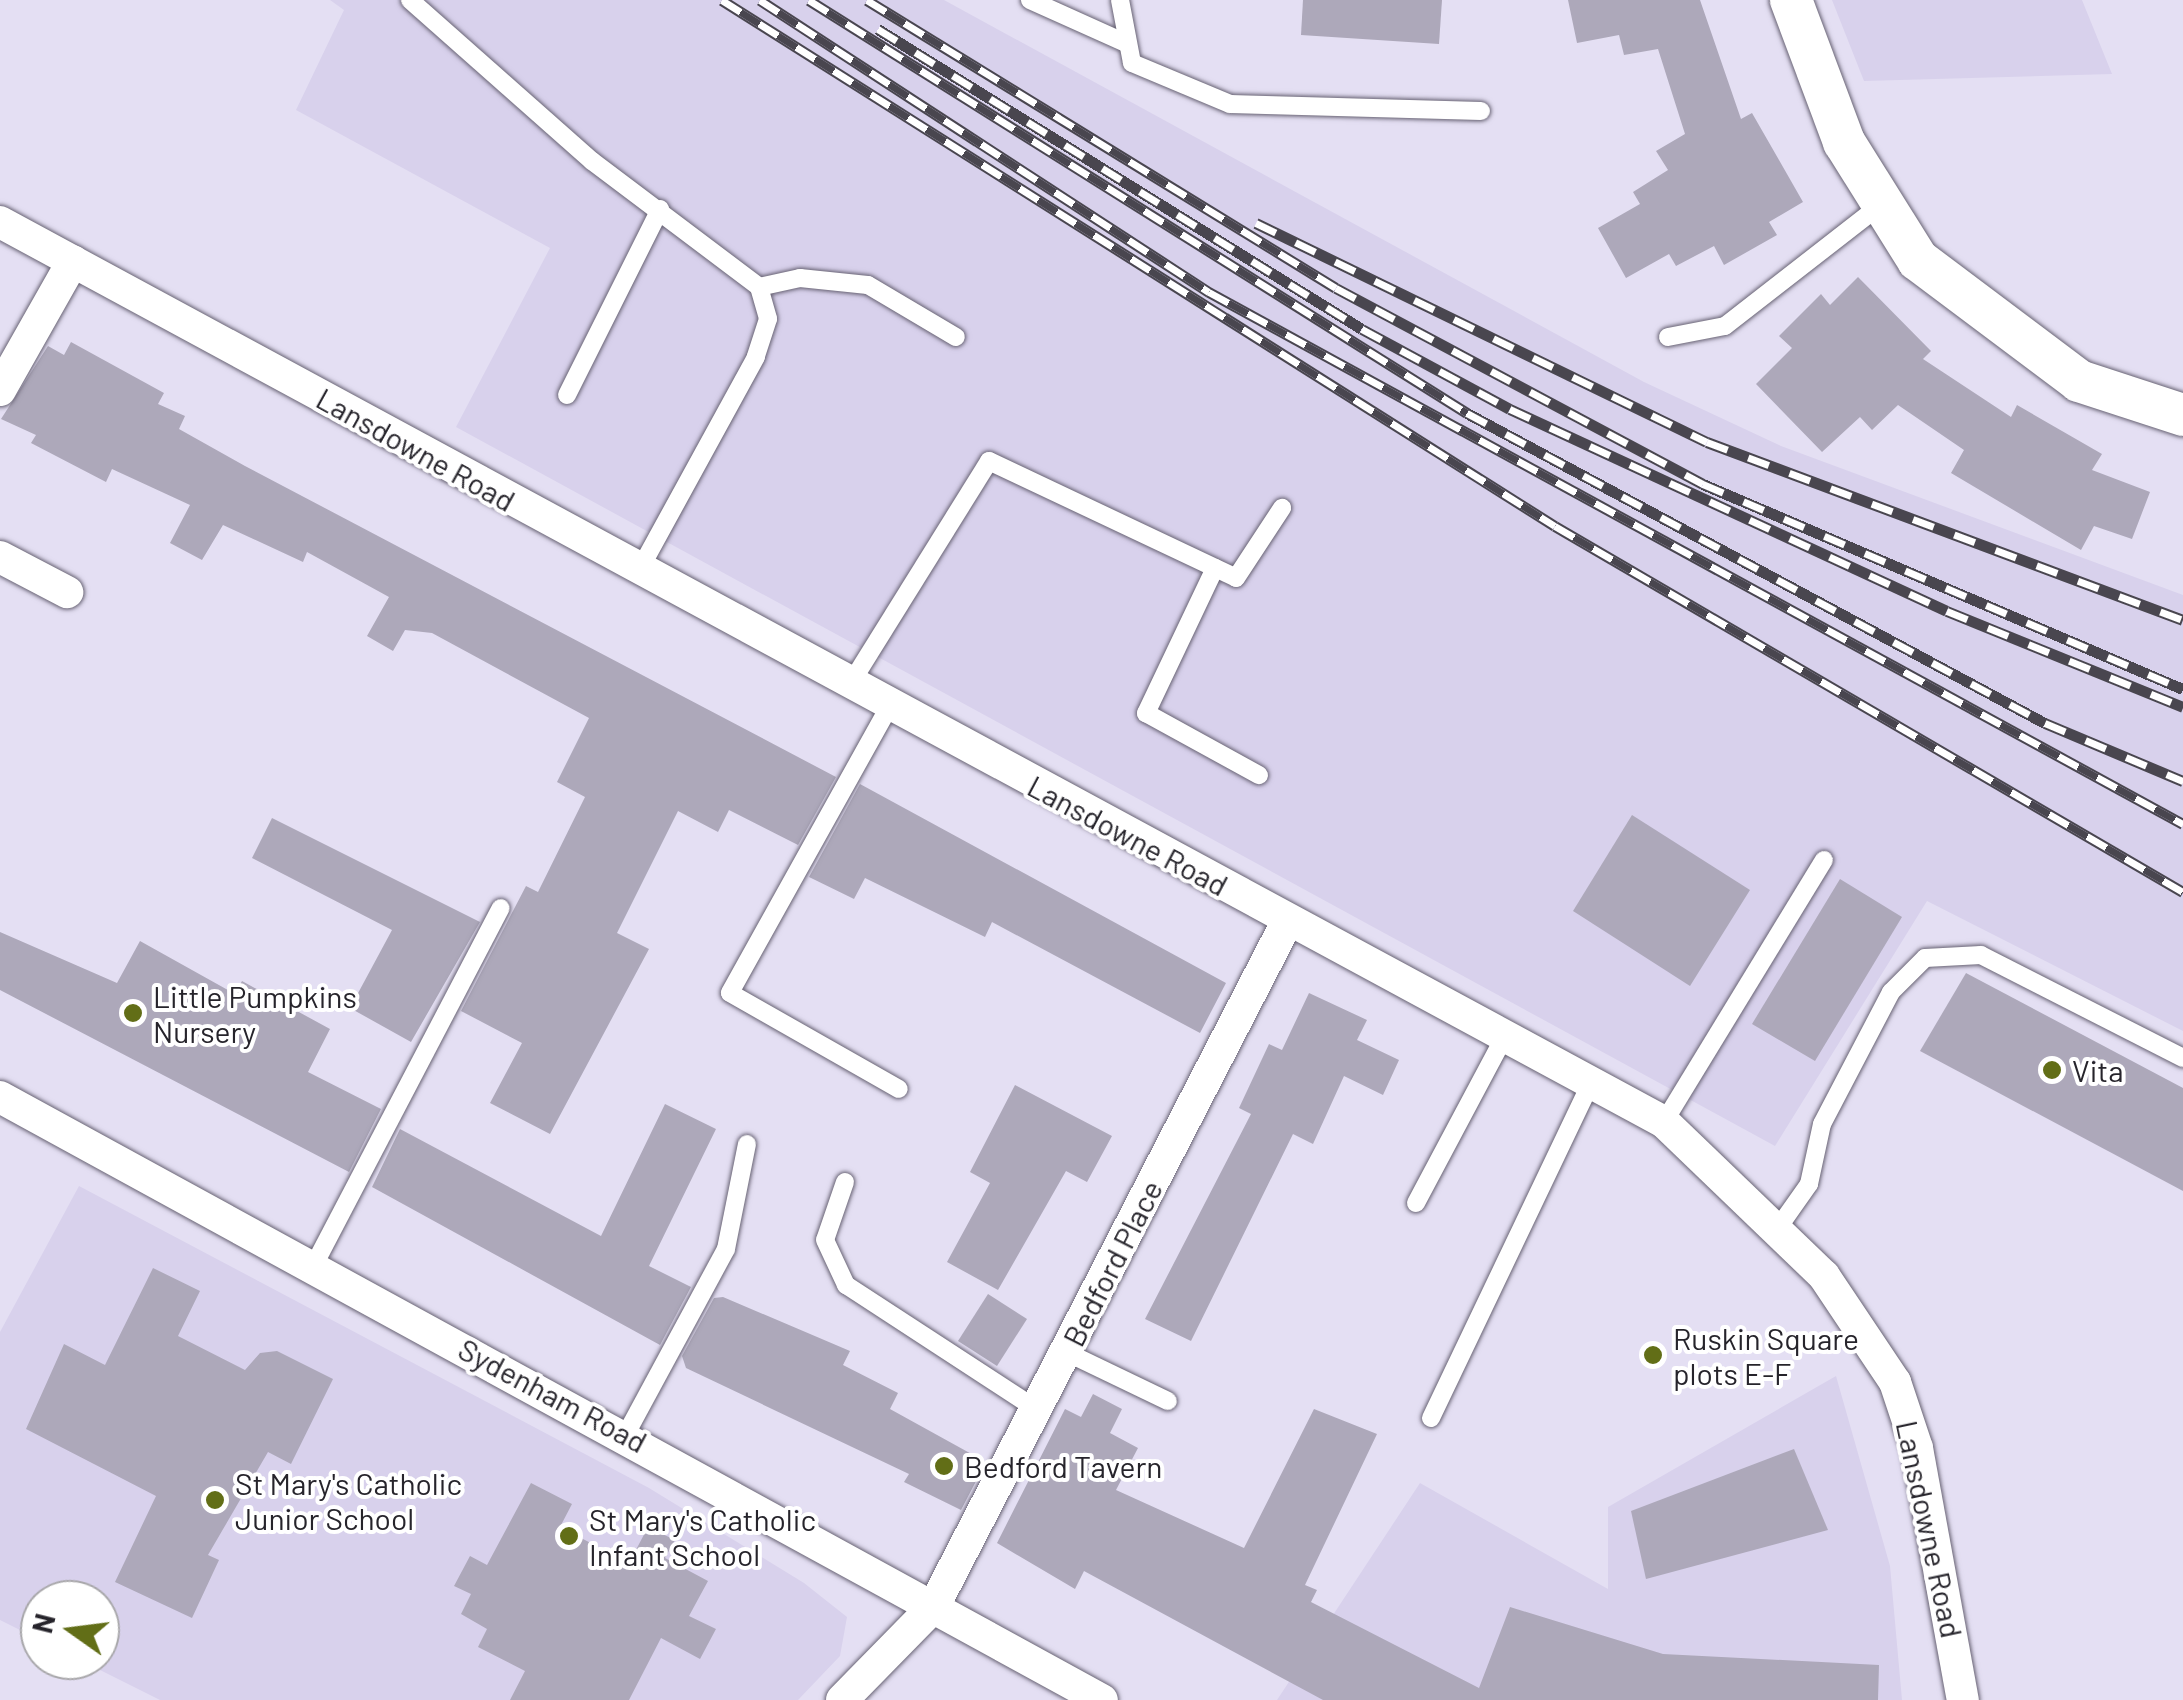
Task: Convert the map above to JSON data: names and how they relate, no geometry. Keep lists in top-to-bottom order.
{
  "streets": {
    "street": ["Lansdowne Road", "Bedford Place", "Sydenham Road"]
  },
  "crossings": [
    ["Lansdowne Road", "Bedford Place"],
    ["Bedford Place", "Sydenham Road"]
  ],
  "places": [
    "Little Pumpkins Nursery",
    "Vita",
    "Ruskin Square plots E-F",
    "Bedford Tavern",
    "St Mary's Catholic Junior School",
    "St Mary's Catholic Infant School"
  ],
  "north": "left"
}
